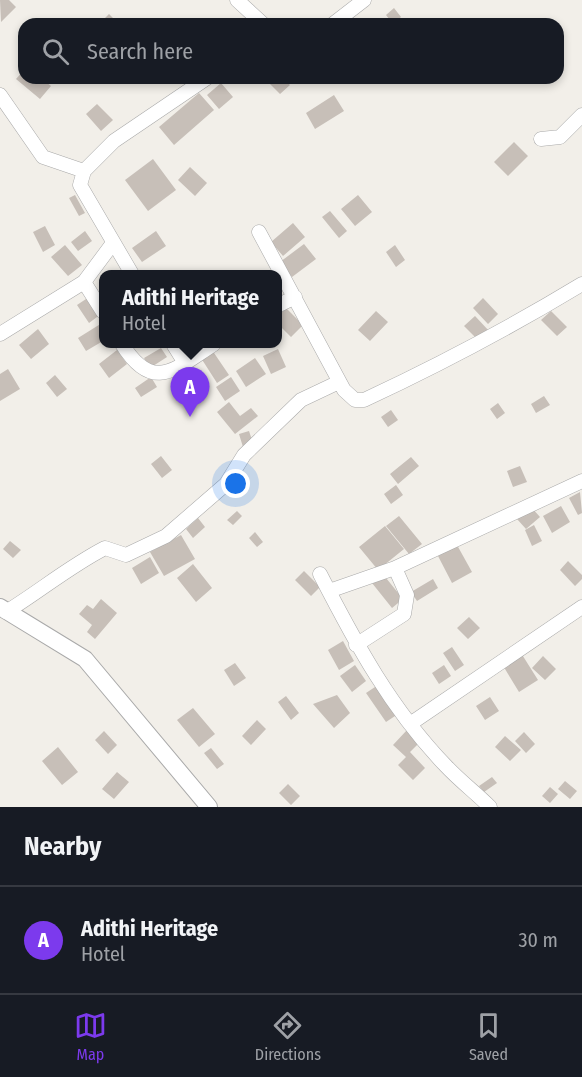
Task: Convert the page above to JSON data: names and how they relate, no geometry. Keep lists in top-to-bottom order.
{
  "page": {
    "search": "Search here",
    "popup": ["Adithi Heritage", "Hotel"],
    "pins": "A",
    "heading": "Nearby",
    "list": [
      {
        "mark": "A",
        "name": "Adithi Heritage",
        "note": "Hotel",
        "value": "30 m"
      }
    ],
    "nav": ["Map", "Directions", "Saved"]
  }
}
